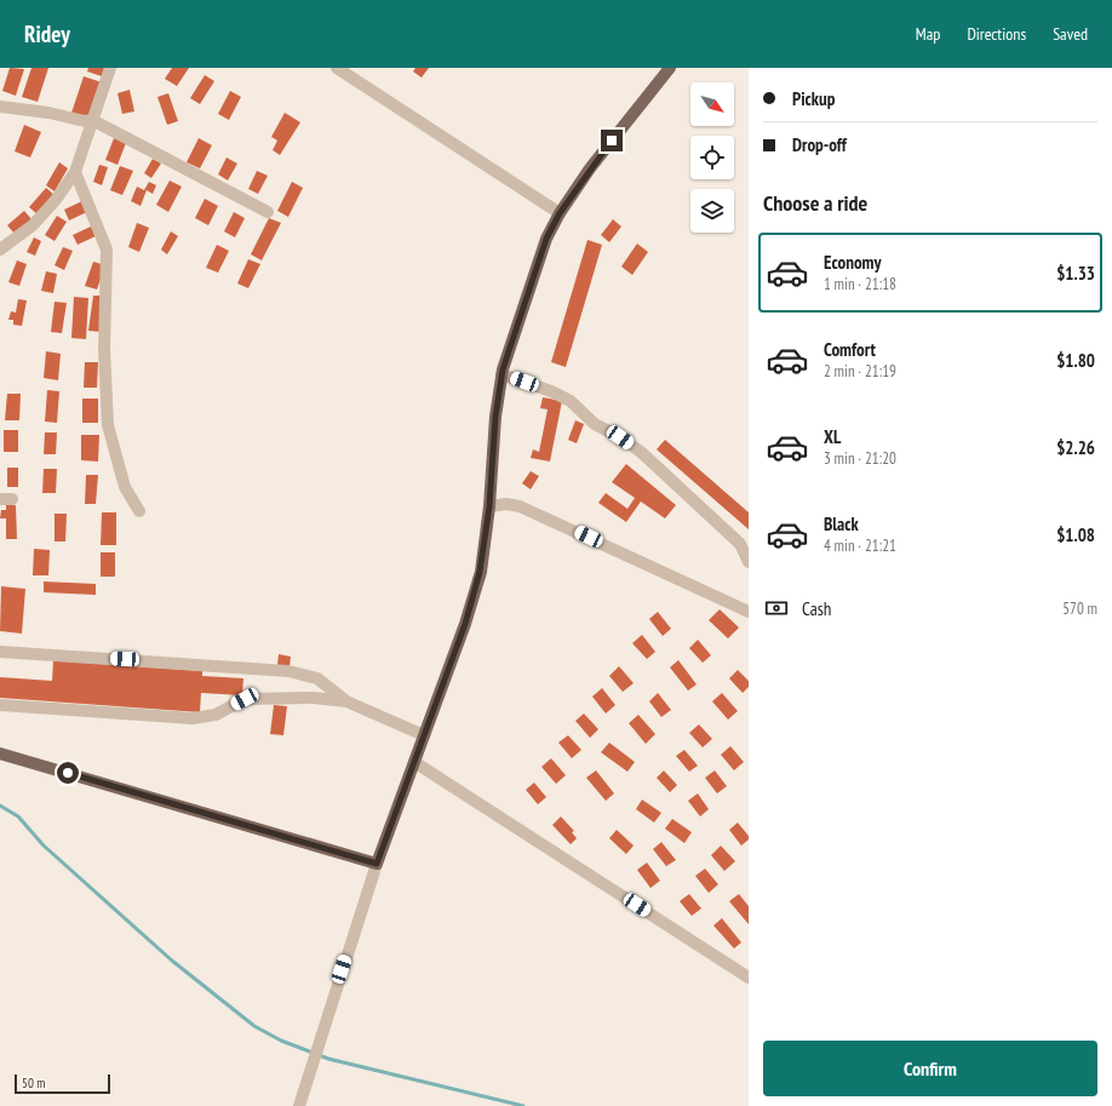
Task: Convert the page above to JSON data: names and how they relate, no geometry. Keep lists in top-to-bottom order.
{
  "scale_bar": "50 m",
  "north": "bottom right",
  "page": {
    "header": "Ridey",
    "nav": ["Map", "Directions", "Saved"],
    "banner": ["Pickup", "Drop-off"],
    "heading": "Choose a ride",
    "list": [
      {
        "name": "Economy",
        "note": "1 min · 21:18",
        "value": "$1.33"
      },
      {
        "name": "Comfort",
        "note": "2 min · 21:19",
        "value": "$1.80"
      },
      {
        "name": "XL",
        "note": "3 min · 21:20",
        "value": "$2.26"
      },
      {
        "name": "Black",
        "note": "4 min · 21:21",
        "value": "$1.08"
      }
    ],
    "pay": ["Cash", "570 m"],
    "buttons": "Confirm",
    "scale": "50 m"
  }
}
